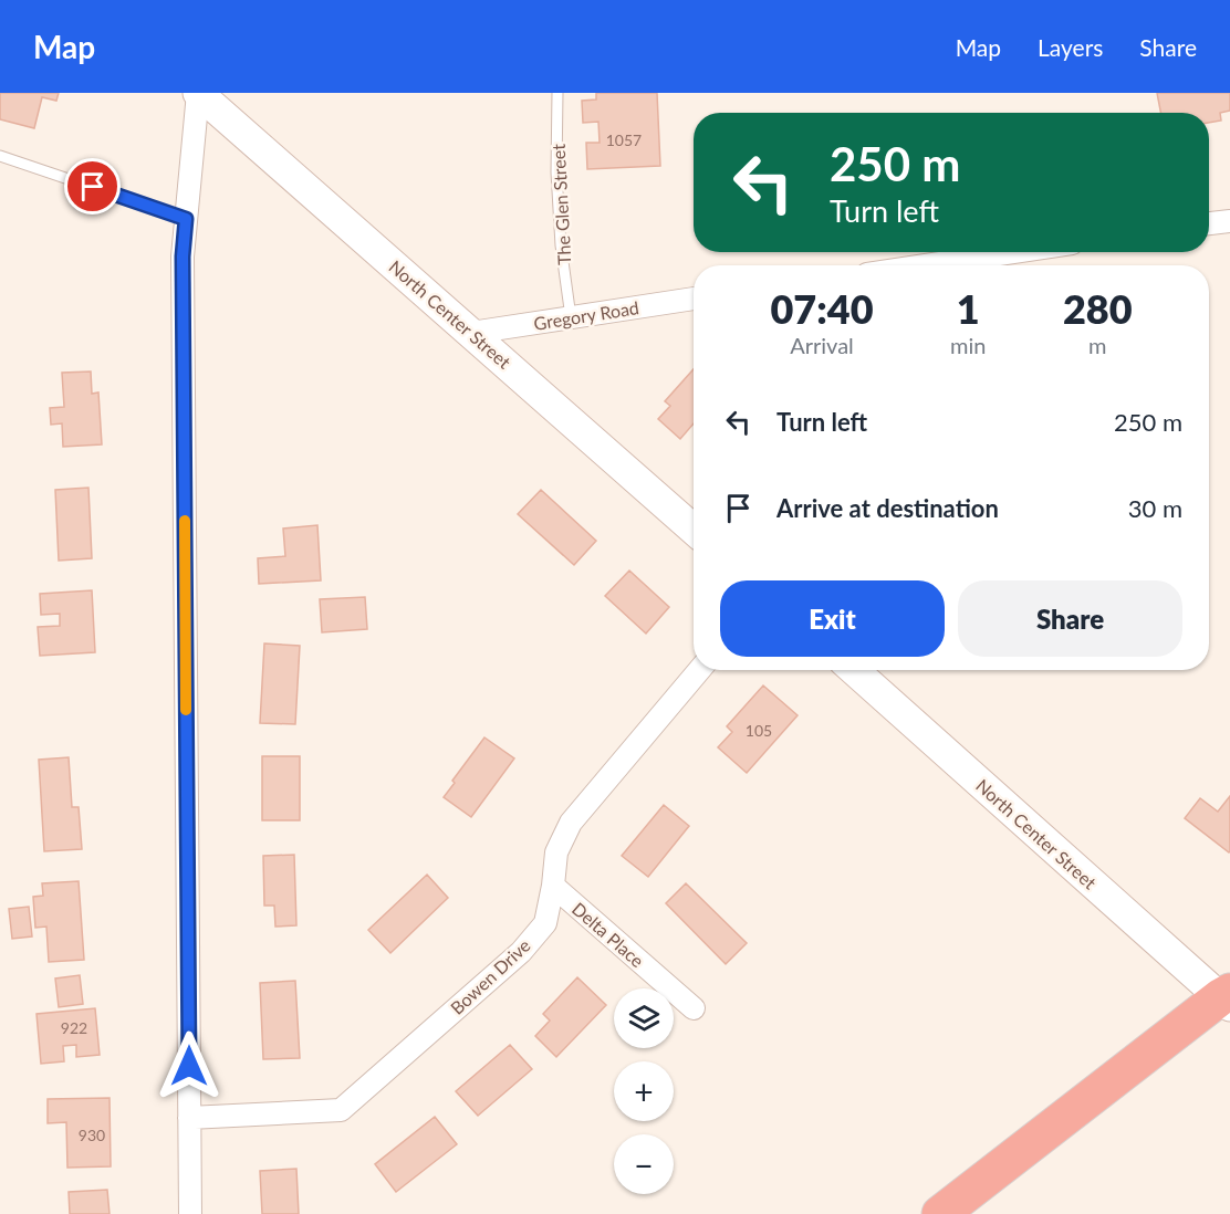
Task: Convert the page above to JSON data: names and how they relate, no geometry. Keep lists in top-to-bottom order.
{
  "streets": {
    "main road": ["North Center Street"],
    "street": ["Gregory Road", "Delta Place", "Bowen Drive"],
    "lane": ["The Glen Street"]
  },
  "crossings": [
    ["The Glen Street", "Gregory Road"],
    ["North Center Street", "Gregory Road"],
    ["Delta Place", "Bowen Drive"]
  ],
  "house_numbers": [
    "1057",
    "105",
    "922",
    "930"
  ],
  "page": {
    "header": "Map",
    "nav": ["Map", "Layers", "Share"],
    "turn": ["250 m", "Turn left"],
    "eta": [
      "07:40",
      "Arrival",
      "1",
      "min",
      "280",
      "m"
    ],
    "list": [
      {
        "name": "Turn left",
        "value": "250 m"
      },
      {
        "name": "Arrive at destination",
        "value": "30 m"
      }
    ],
    "buttons": ["Exit", "Share"],
    "map_buttons": ["+", "−"]
  }
}
